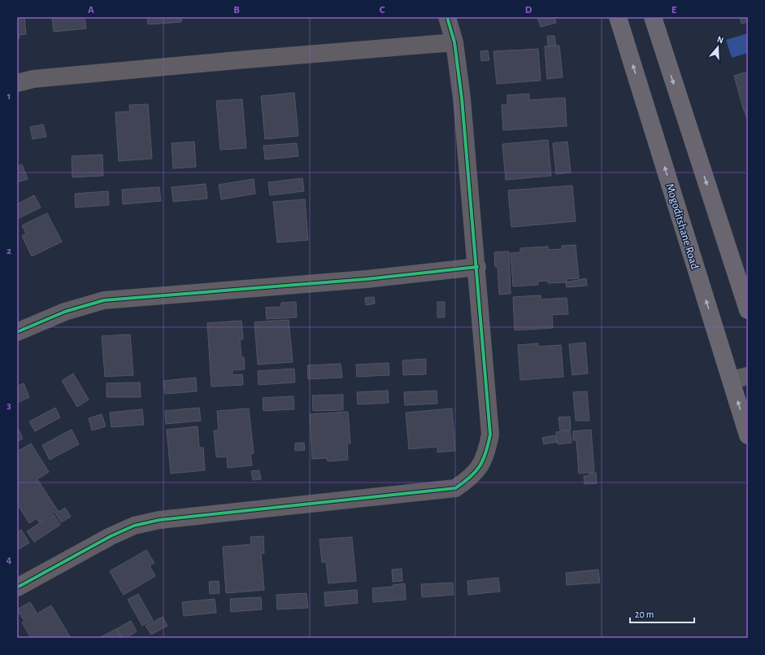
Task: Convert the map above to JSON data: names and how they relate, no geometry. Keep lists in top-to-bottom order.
{
  "streets": {
    "main road": ["Mogoditshane Road"]
  },
  "scale_bar": "20 m",
  "north": "top",
  "grid": {
    "columns": [
      "A",
      "B",
      "C",
      "D",
      "E"
    ],
    "rows": [
      "1",
      "2",
      "3",
      "4"
    ]
  }
}
